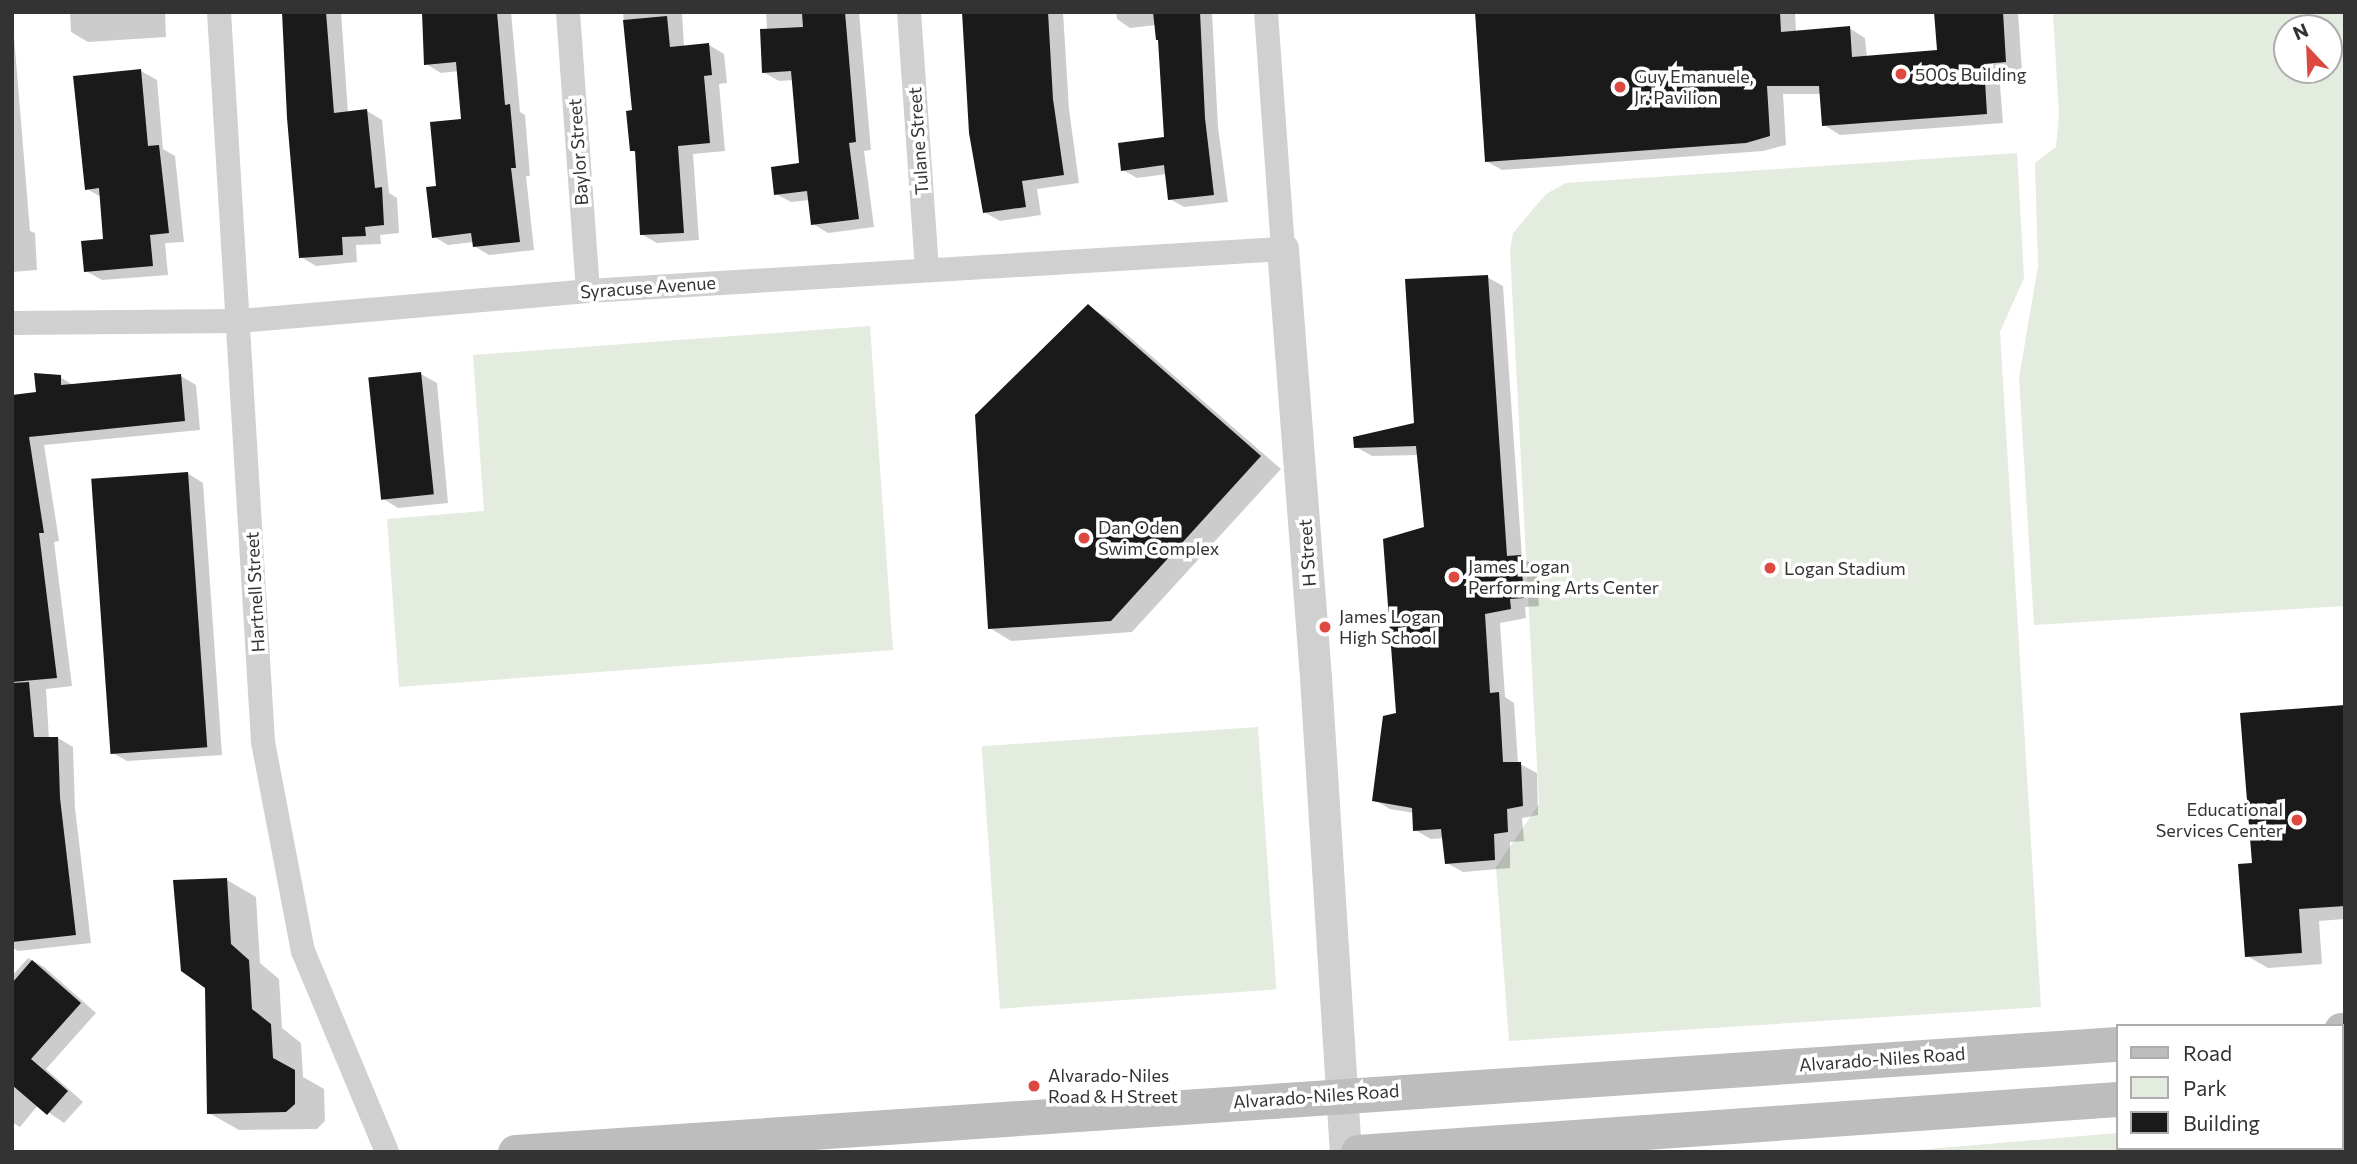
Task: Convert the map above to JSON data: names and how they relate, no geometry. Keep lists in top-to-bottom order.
{
  "streets": {
    "main road": ["Alvarado-Niles Road"],
    "street": [
      "Tulane Street",
      "Baylor Street",
      "Syracuse Avenue",
      "H Street",
      "Hartnell Street"
    ]
  },
  "crossings": [
    ["Tulane Street", "Syracuse Avenue"],
    ["Baylor Street", "Syracuse Avenue"],
    ["Syracuse Avenue", "H Street"],
    ["Syracuse Avenue", "Hartnell Street"],
    ["H Street", "Alvarado-Niles Road"]
  ],
  "places": [
    "500s Building",
    "Guy Emanuele, Jr. Pavilion",
    "Dan Oden Swim Complex",
    "Logan Stadium",
    "James Logan Performing Arts Center",
    "James Logan High School",
    "Educational Services Center",
    "Alvarado-Niles Road & H Street"
  ],
  "legend": ["Road", "Park", "Building"],
  "north": "top left"
}
